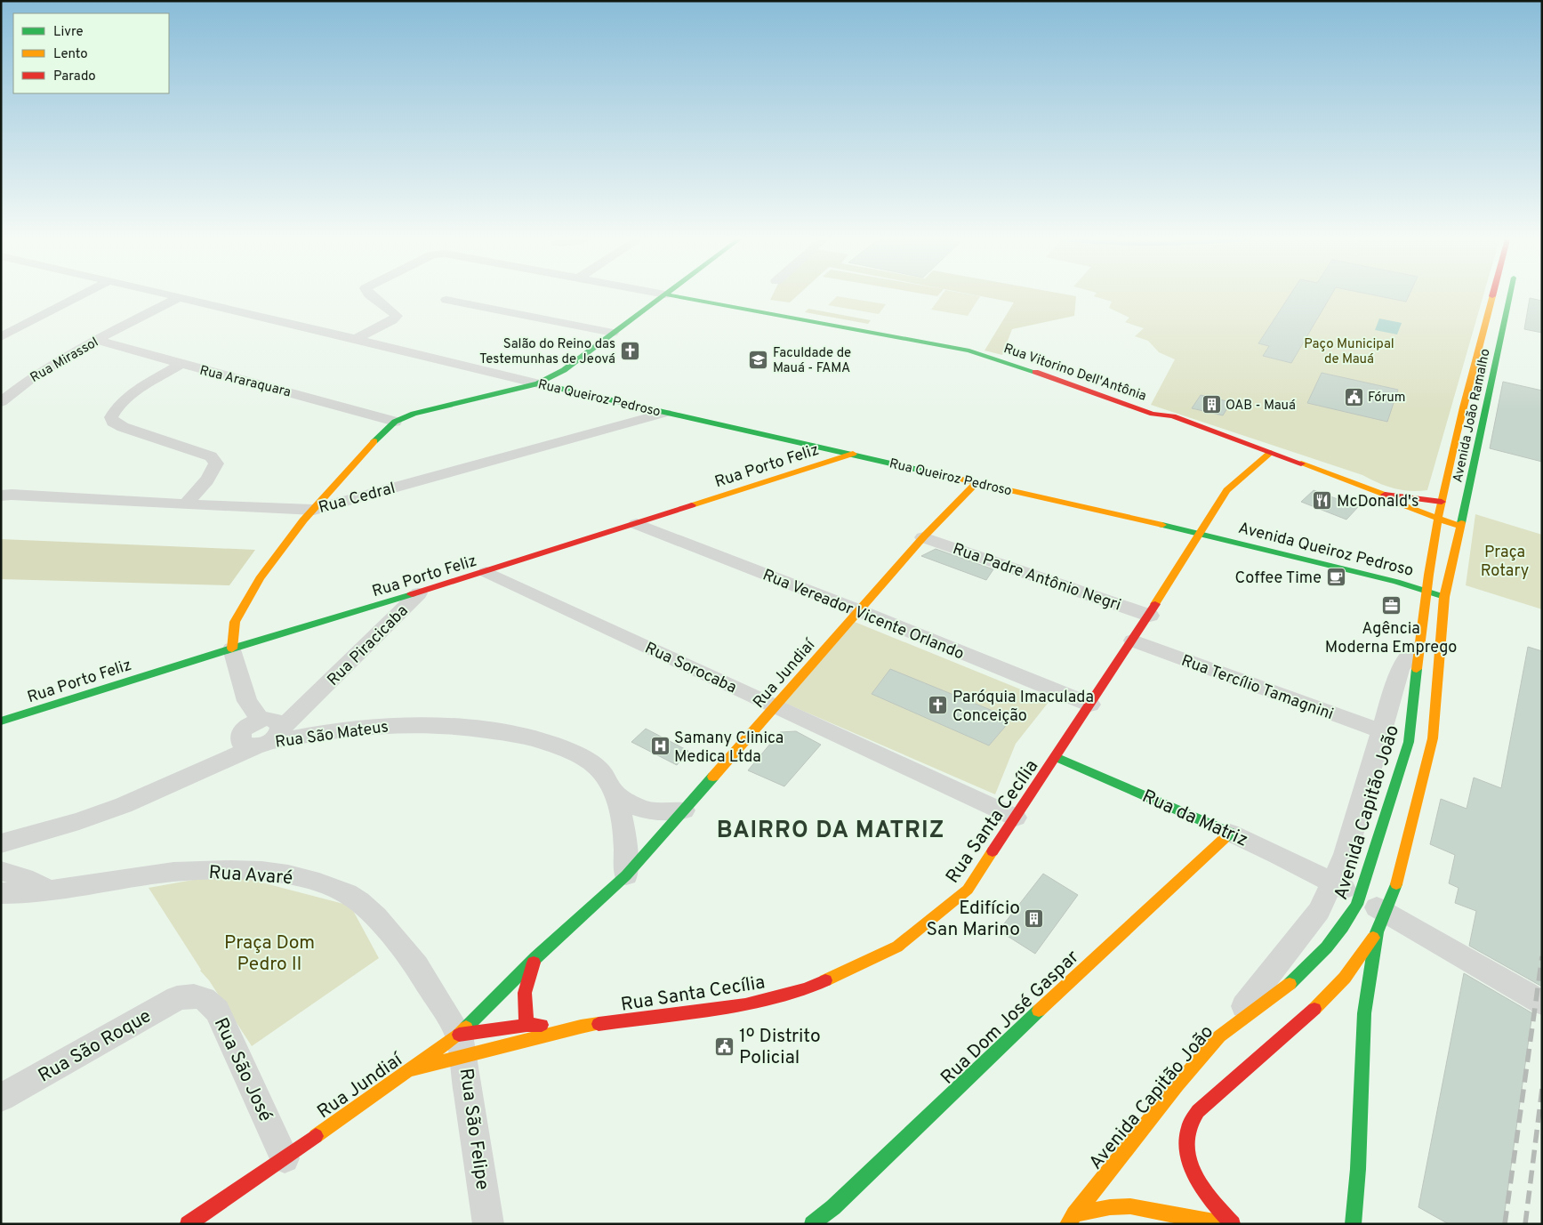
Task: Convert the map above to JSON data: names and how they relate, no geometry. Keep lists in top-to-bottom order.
{
  "streets": {
    "main road": [
      "Rua Vitorino Dell'Antônia",
      "Rua Queiroz Pedroso",
      "Avenida João Ramalho",
      "Rua Porto Feliz",
      "Avenida Queiroz Pedroso",
      "Rua Jundiaí",
      "Avenida Capitão João",
      "Rua da Matriz",
      "Rua Santa Cecília",
      "Rua Dom José Gaspar"
    ],
    "street": [
      "Rua Mirassol",
      "Rua Araraquara",
      "Rua Cedral",
      "Rua Padre Antônio Negri",
      "Rua Vereador Vicente Orlando",
      "Rua Piracicaba",
      "Rua Sorocaba",
      "Rua Tercílio Tamagnini",
      "Rua São Mateus",
      "Rua Avaré",
      "Rua São Roque",
      "Rua São José",
      "Rua São Felipe"
    ]
  },
  "crossings": [
    ["Rua Mirassol", "Rua Araraquara"],
    ["Rua Mirassol", "Rua Queiroz Pedroso"],
    ["Rua Vitorino Dell'Antônia", "Avenida João Ramalho"],
    ["Rua Vitorino Dell'Antônia", "Rua Santa Cecília"],
    ["Rua Queiroz Pedroso", "Rua Porto Feliz"],
    ["Rua Queiroz Pedroso", "Rua Cedral"],
    ["Rua Queiroz Pedroso", "Avenida Queiroz Pedroso"],
    ["Rua Queiroz Pedroso", "Rua Jundiaí"],
    ["Rua Queiroz Pedroso", "Rua Santa Cecília"],
    ["Avenida João Ramalho", "Avenida Queiroz Pedroso"],
    ["Avenida João Ramalho", "Avenida Capitão João"],
    ["Rua Porto Feliz", "Rua Vereador Vicente Orlando"],
    ["Rua Porto Feliz", "Rua Piracicaba"],
    ["Rua Porto Feliz", "Rua Sorocaba"],
    ["Avenida Queiroz Pedroso", "Avenida Capitão João"],
    ["Avenida Queiroz Pedroso", "Rua Santa Cecília"],
    ["Rua Padre Antônio Negri", "Rua Jundiaí"],
    ["Rua Padre Antônio Negri", "Rua Santa Cecília"],
    ["Rua Vereador Vicente Orlando", "Rua Jundiaí"],
    ["Rua Vereador Vicente Orlando", "Rua Santa Cecília"],
    ["Rua Piracicaba", "Rua São Mateus"],
    ["Rua Sorocaba", "Rua Jundiaí"],
    ["Rua Sorocaba", "Rua Santa Cecília"],
    ["Rua Jundiaí", "Rua São Mateus"],
    ["Rua Jundiaí", "Rua Santa Cecília"],
    ["Rua Jundiaí", "Rua Avaré"],
    ["Rua Jundiaí", "Rua São José"],
    ["Rua Jundiaí", "Rua São Felipe"],
    ["Rua Tercílio Tamagnini", "Rua Santa Cecília"],
    ["Rua da Matriz", "Rua Santa Cecília"],
    ["Rua da Matriz", "Rua Dom José Gaspar"],
    ["Rua Santa Cecília", "Rua Avaré"],
    ["Rua Santa Cecília", "Rua São Felipe"],
    ["Rua Avaré", "Rua São Felipe"],
    ["Rua São Roque", "Rua São José"]
  ],
  "districts": ["BAIRRO DA MATRIZ"],
  "parks": ["Paço Municipal de Mauá", "Praça Rotary", "Praça Dom Pedro II"],
  "places": {
    "church": ["Salão do Reino das Testemunhas de Jeová", "Paróquia Imaculada Conceição"],
    "school or university": ["Faculdade de Mauá - FAMA"],
    "public building": ["Fórum", "1º Distrito Policial"],
    "building": ["OAB - Mauá", "Edifício San Marino"],
    "restaurant": ["McDonald's"],
    "cafe": ["Coffee Time"],
    "office": ["Agência Moderna Emprego"],
    "hospital": ["Samany Clinica Medica Ltda"]
  },
  "legend": ["Livre", "Lento", "Parado"]
}
